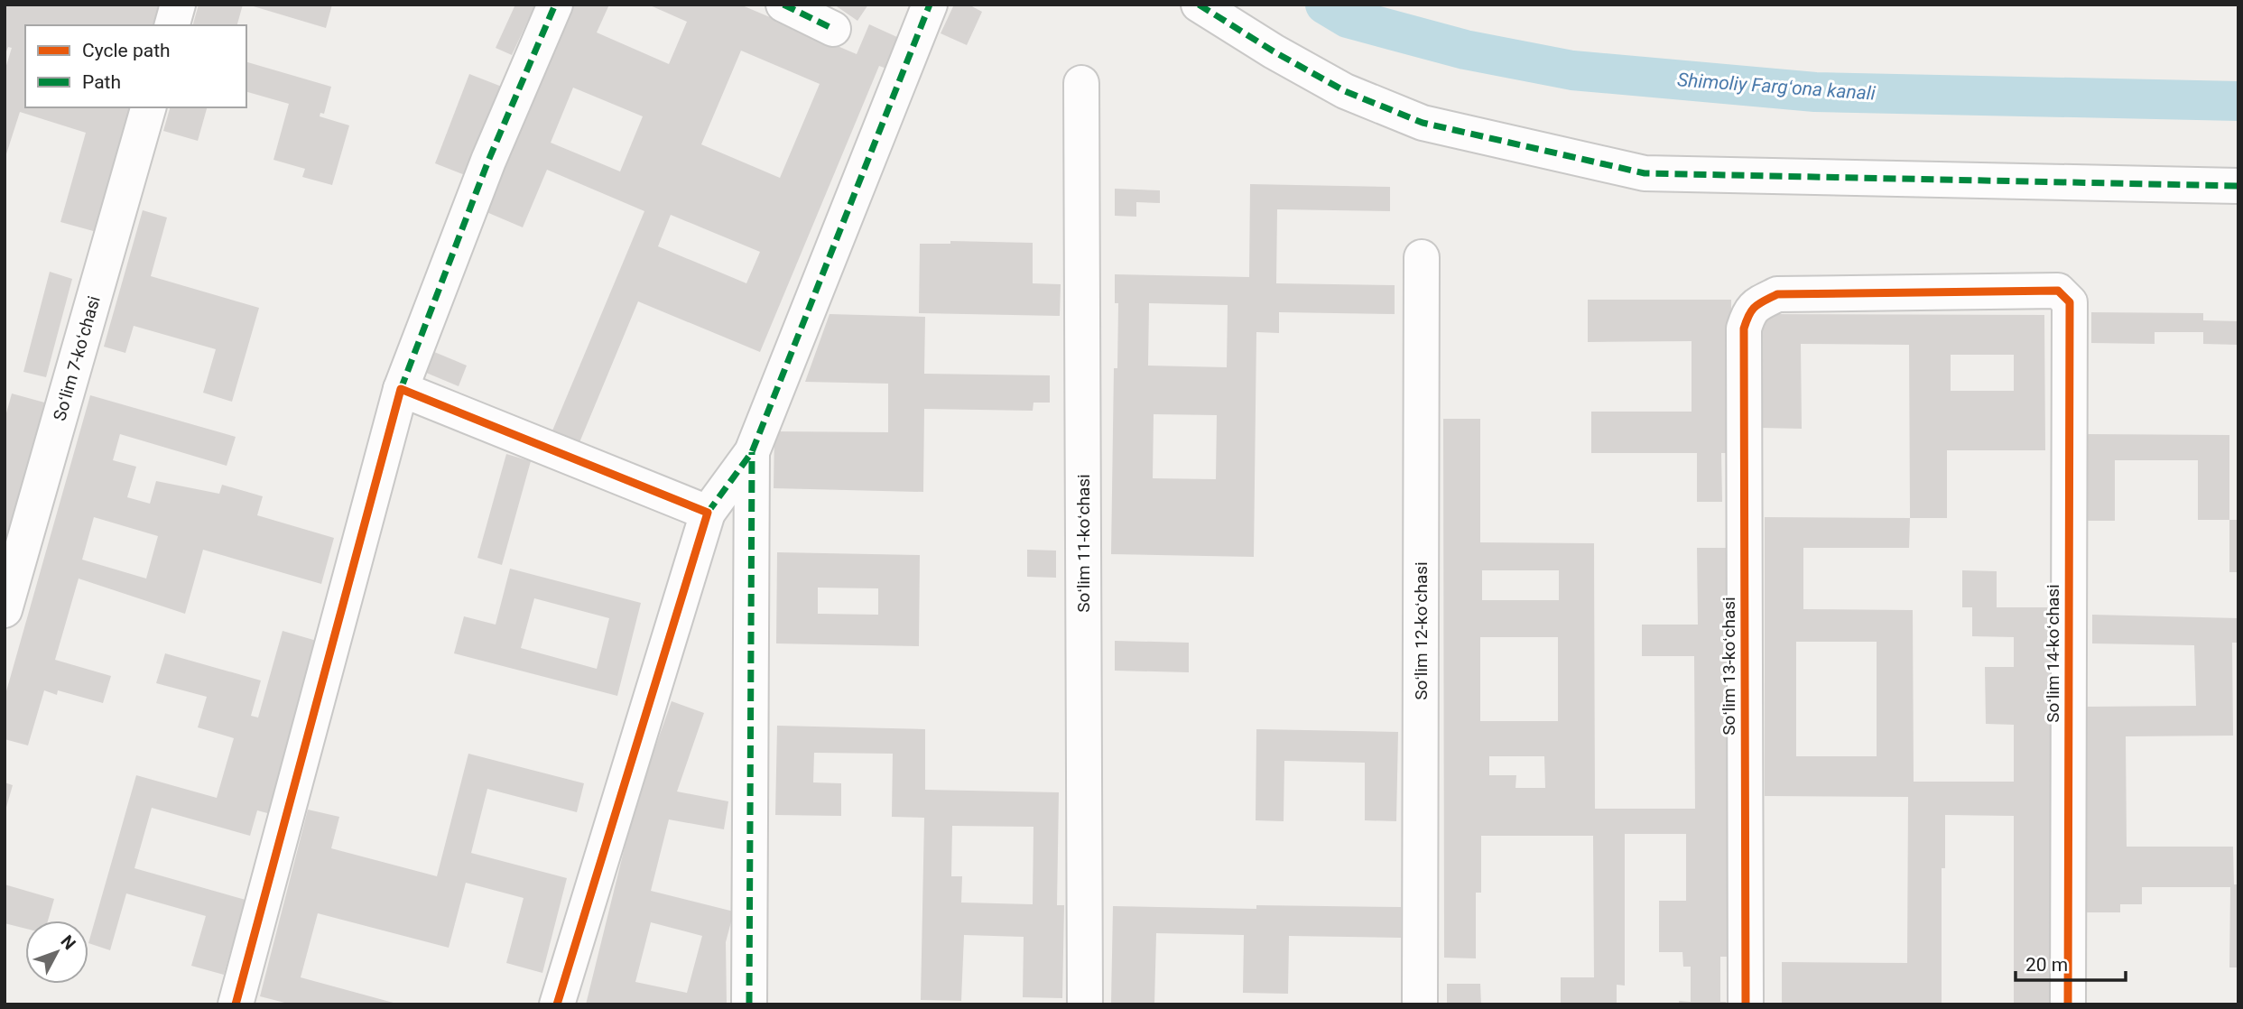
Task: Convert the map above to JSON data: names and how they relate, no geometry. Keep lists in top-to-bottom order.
{
  "streets": {
    "street": [
      "Soʻlim 7-koʻchasi",
      "Soʻlim 11-koʻchasi",
      "Soʻlim 12-koʻchasi",
      "Soʻlim 14-koʻchasi",
      "Soʻlim 13-koʻchasi"
    ]
  },
  "crossings": [
    ["Soʻlim 14-koʻchasi", "Soʻlim 13-koʻchasi"]
  ],
  "water": ["Shimoliy Fargʻona kanali"],
  "legend": ["Cycle path", "Path"],
  "scale_bar": "20 m",
  "north": "top right"
}
